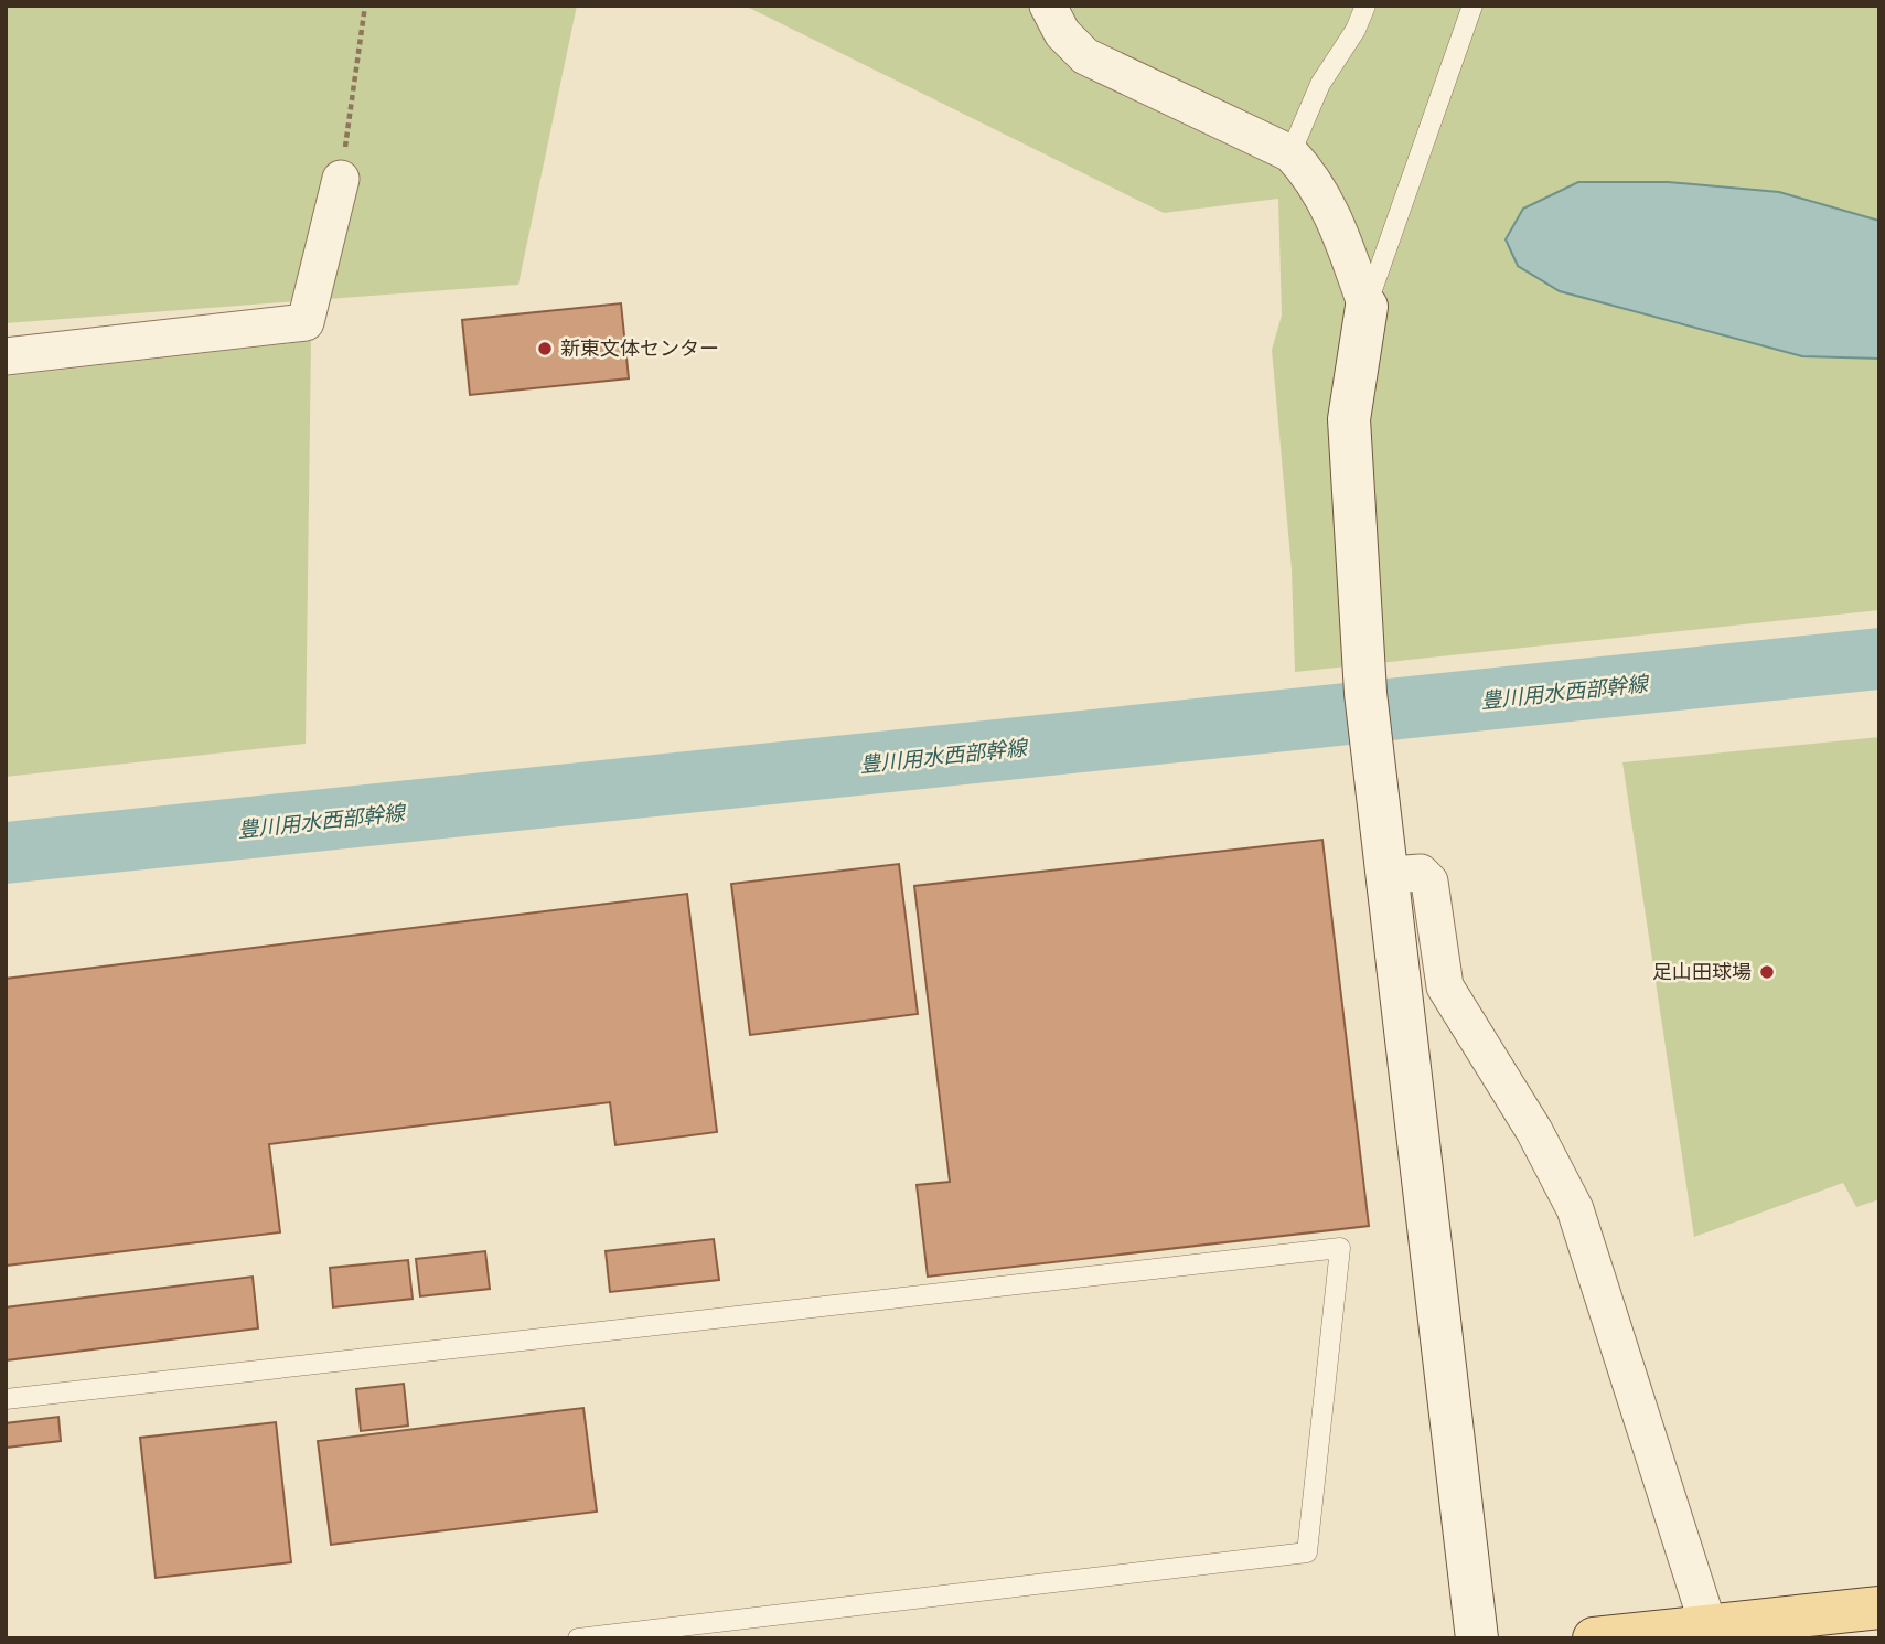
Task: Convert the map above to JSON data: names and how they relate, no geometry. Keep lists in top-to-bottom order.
{
  "water": ["豊川用水西部幹線"],
  "places": ["新東文体センター", "足山田球場"]
}
